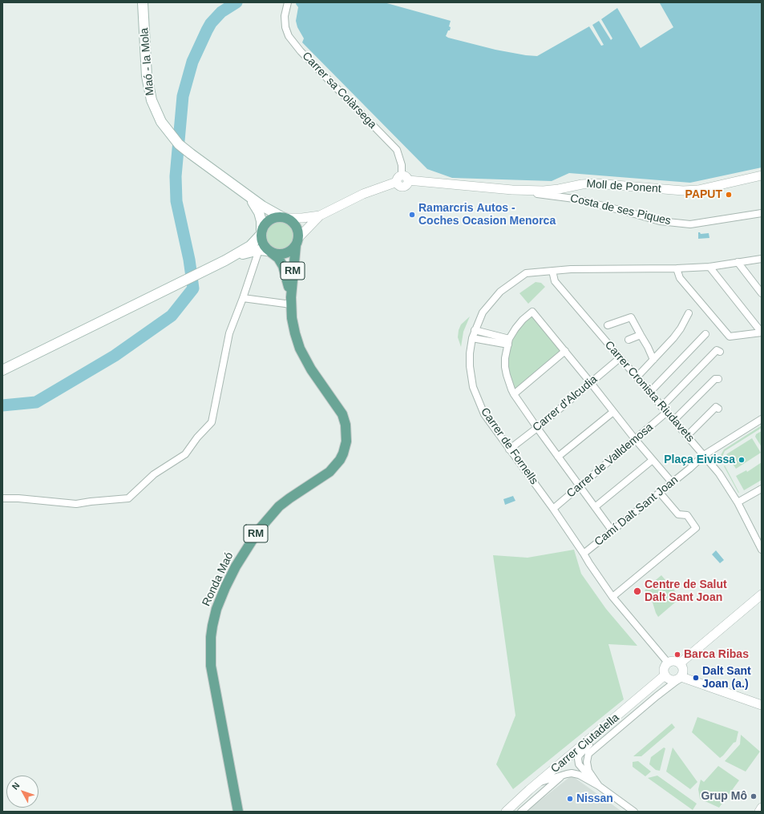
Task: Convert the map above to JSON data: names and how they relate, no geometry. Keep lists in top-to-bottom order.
{
  "streets": {
    "main road": ["Maó - la Mola", "RM", "Ronda Maó"],
    "street": [
      "Carrer sa Colàrsega",
      "Moll de Ponent",
      "Costa de ses Piques",
      "Carrer Cronista Riudavets",
      "Carrer d'Alcudia",
      "Carrer de Fornells",
      "Carrer de Valldemosa",
      "Camí Dalt Sant Joan",
      "Carrer Ciutadella"
    ]
  },
  "crossings": [
    ["Maó - la Mola", "Moll de Ponent"],
    ["Maó - la Mola", "Ronda Maó"],
    ["Carrer sa Colàrsega", "Moll de Ponent"],
    ["Moll de Ponent", "Costa de ses Piques"],
    ["Moll de Ponent", "Ronda Maó"],
    ["Carrer Cronista Riudavets", "Carrer d'Alcudia"],
    ["Carrer Cronista Riudavets", "Carrer de Fornells"],
    ["Carrer Cronista Riudavets", "Carrer de Valldemosa"],
    ["Carrer Cronista Riudavets", "Camí Dalt Sant Joan"],
    ["Carrer d'Alcudia", "Carrer de Fornells"],
    ["Carrer de Fornells", "Carrer de Valldemosa"],
    ["Carrer de Fornells", "Camí Dalt Sant Joan"],
    ["Carrer de Fornells", "Carrer Ciutadella"]
  ],
  "places": [
    "PAPUT",
    "Ramarcris Autos - Coches Ocasion Menorca",
    "Plaça Eivissa",
    "Centre de Salut Dalt Sant Joan",
    "Barca Ribas",
    "Dalt Sant Joan (a.)",
    "Grup Mô",
    "Nissan"
  ],
  "north": "top left"
}
